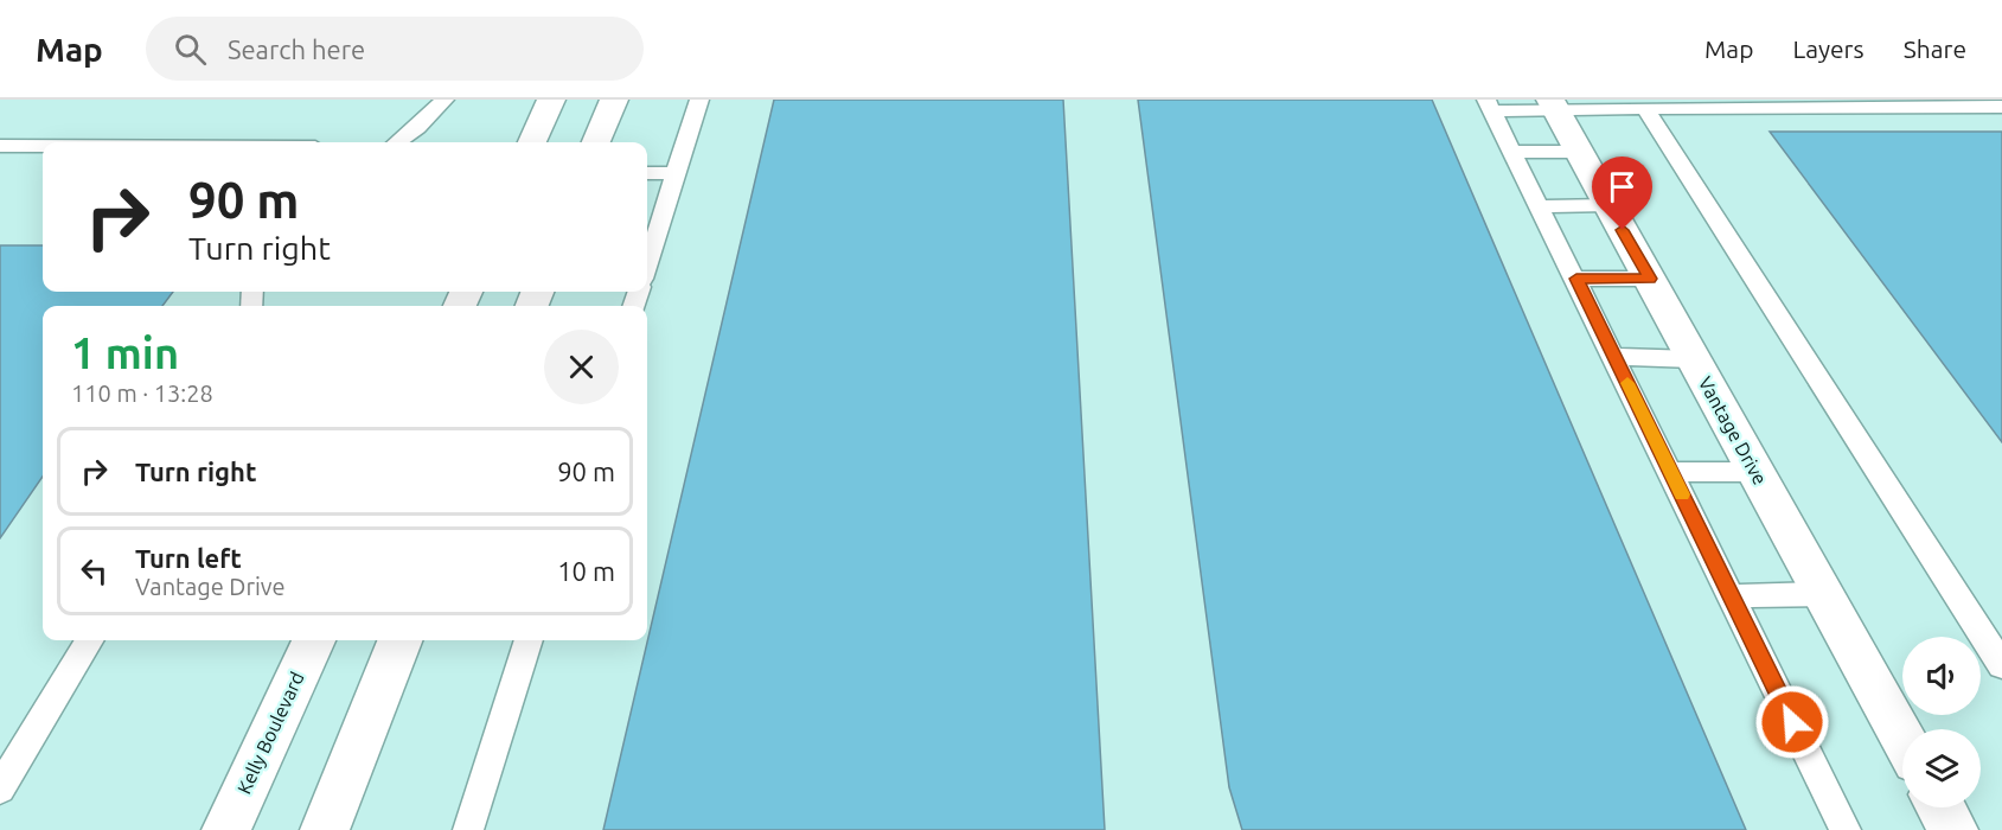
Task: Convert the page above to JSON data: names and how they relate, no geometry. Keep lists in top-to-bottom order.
{
  "streets": {
    "street": ["Vantage Drive", "Kelly Boulevard"]
  },
  "page": {
    "header": "Map",
    "search": "Search here",
    "nav": ["Map", "Layers", "Share"],
    "turn": ["90 m", "Turn right"],
    "heading": ["1 min", "110 m · 13:28"],
    "list": [
      {
        "name": "Turn right",
        "value": "90 m"
      },
      {
        "name": "Turn left",
        "note": "Vantage Drive",
        "value": "10 m"
      }
    ]
  }
}
